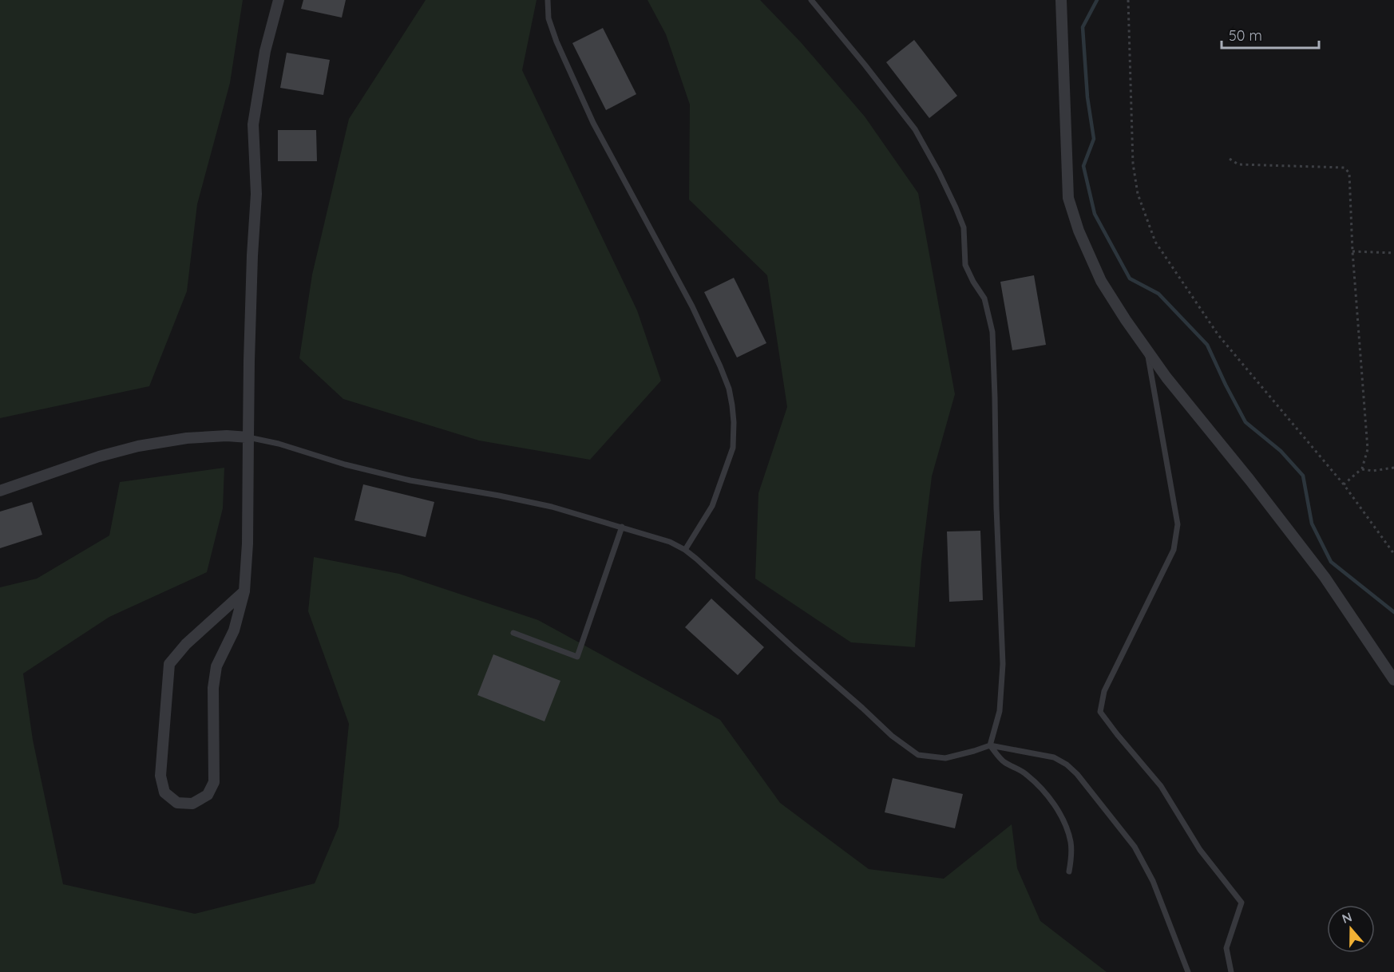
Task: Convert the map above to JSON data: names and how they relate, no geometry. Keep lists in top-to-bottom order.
{
  "scale_bar": "50 m",
  "north": "top"
}
